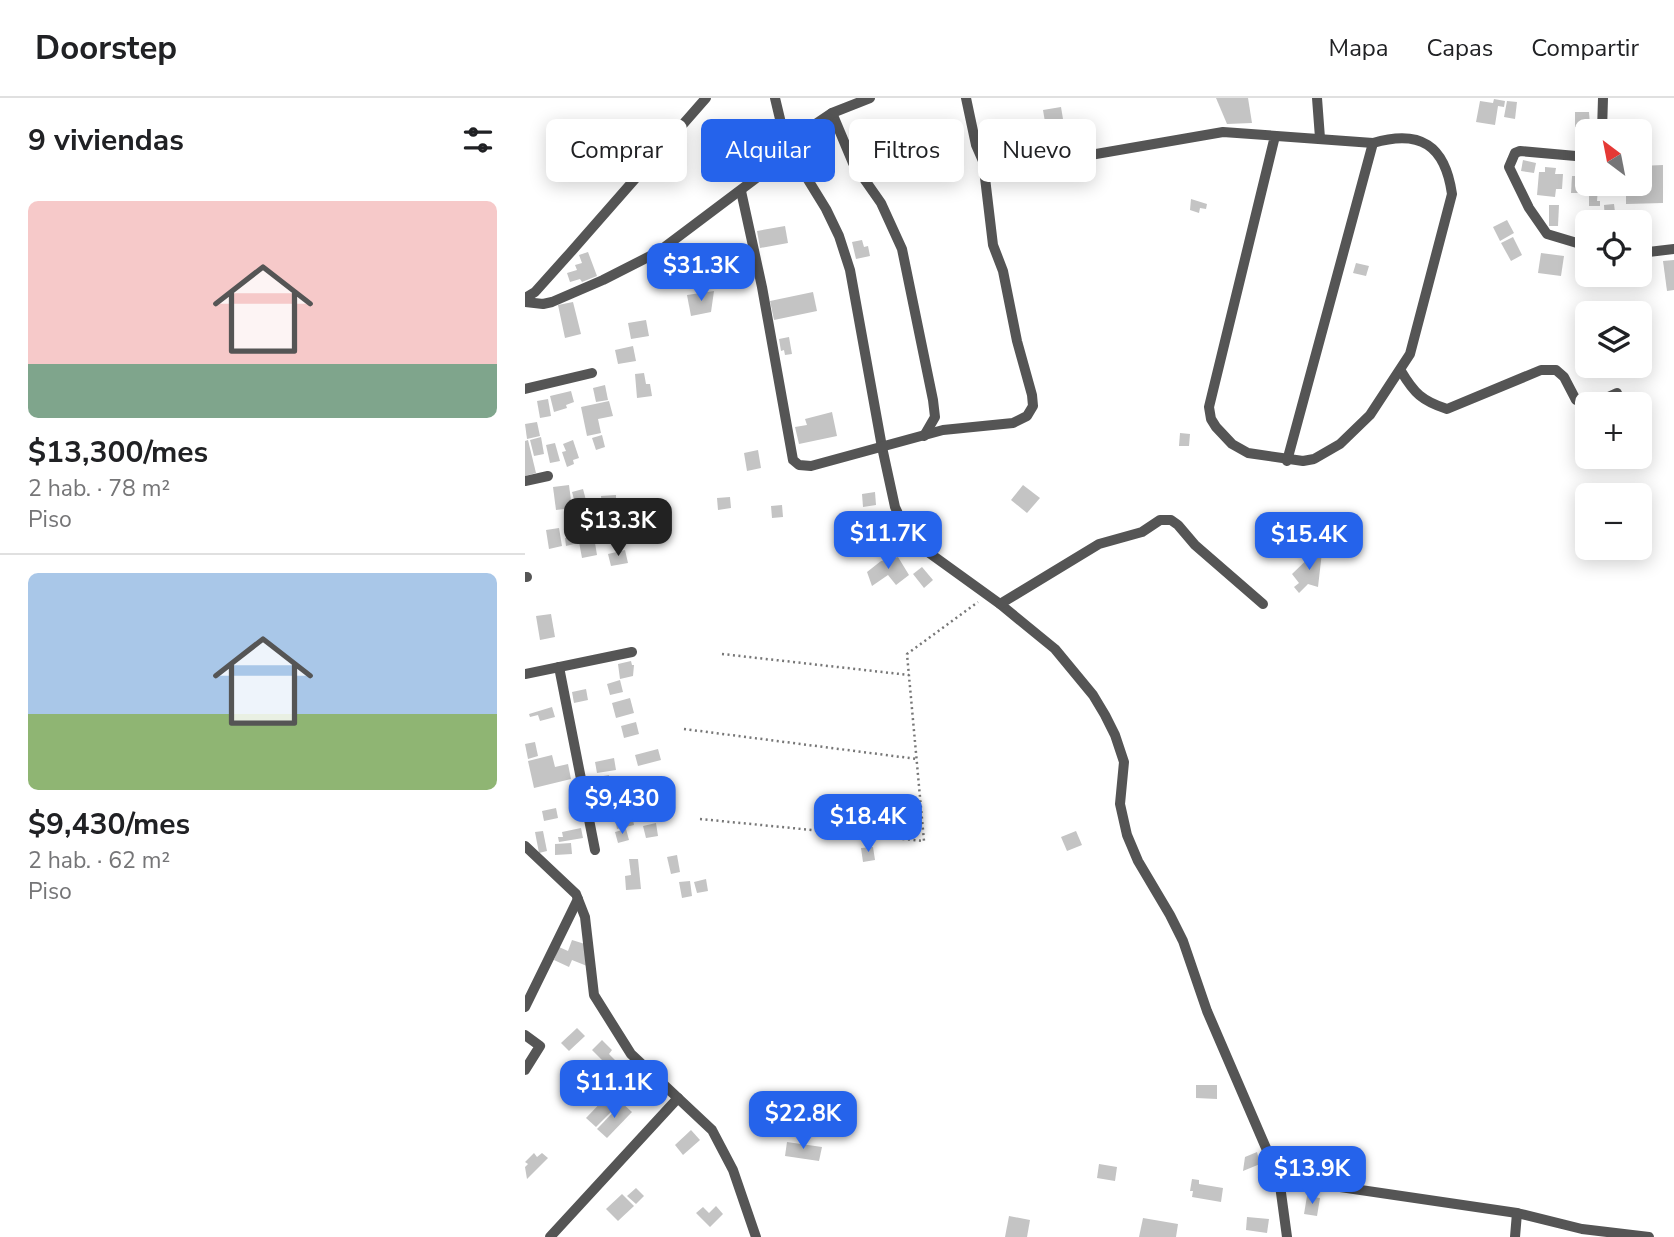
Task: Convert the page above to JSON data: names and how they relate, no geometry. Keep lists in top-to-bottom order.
{
  "north": "top left",
  "page": {
    "header": "Doorstep",
    "nav": ["Mapa", "Capas", "Compartir"],
    "heading": "9 viviendas",
    "map_buttons": ["+", "−"],
    "chip": [
      "Comprar",
      "Alquilar",
      "Filtros",
      "Nuevo"
    ],
    "list": [
      {
        "name": "$13,300/mes",
        "note": "2 hab. · 78 m² · Piso"
      },
      {
        "name": "$9,430/mes",
        "note": "2 hab. · 62 m² · Piso"
      }
    ],
    "price": [
      "$31.3K",
      "$13.3K",
      "$11.7K",
      "$15.4K",
      "$9,430",
      "$18.4K",
      "$11.1K",
      "$22.8K",
      "$13.9K"
    ]
  }
}
